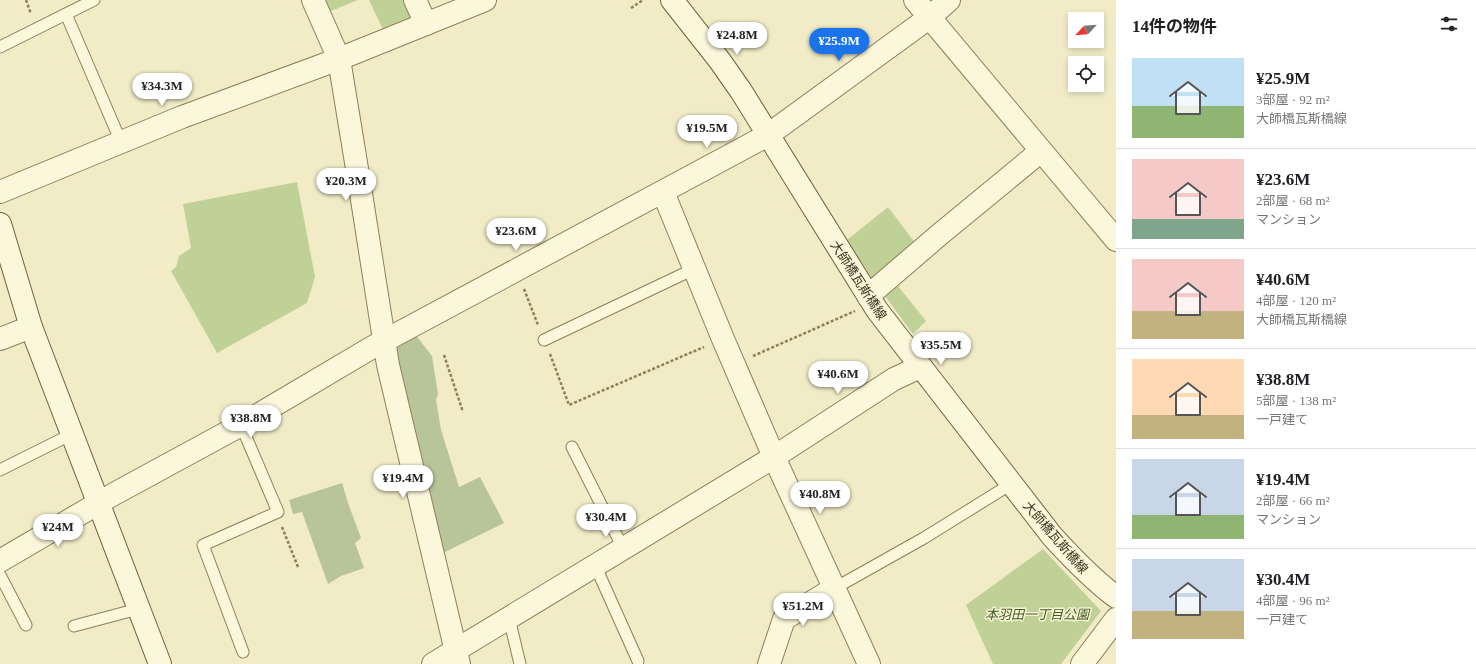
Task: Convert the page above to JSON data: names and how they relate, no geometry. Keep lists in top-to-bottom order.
{
  "streets": {
    "street": ["大師橋瓦斯橋線"]
  },
  "parks": ["本羽田一丁目公園"],
  "north": "bottom left",
  "page": {
    "heading": "14件の物件",
    "price": [
      "¥24.8M",
      "¥25.9M",
      "¥34.3M",
      "¥19.5M",
      "¥20.3M",
      "¥23.6M",
      "¥35.5M",
      "¥40.6M",
      "¥38.8M",
      "¥19.4M",
      "¥40.8M",
      "¥30.4M",
      "¥24M",
      "¥51.2M"
    ],
    "list": [
      {
        "name": "¥25.9M",
        "note": "3部屋 · 92 m² · 大師橋瓦斯橋線"
      },
      {
        "name": "¥23.6M",
        "note": "2部屋 · 68 m² · マンション"
      },
      {
        "name": "¥40.6M",
        "note": "4部屋 · 120 m² · 大師橋瓦斯橋線"
      },
      {
        "name": "¥38.8M",
        "note": "5部屋 · 138 m² · 一戸建て"
      },
      {
        "name": "¥19.4M",
        "note": "2部屋 · 66 m² · マンション"
      },
      {
        "name": "¥30.4M",
        "note": "4部屋 · 96 m² · 一戸建て"
      }
    ]
  }
}
